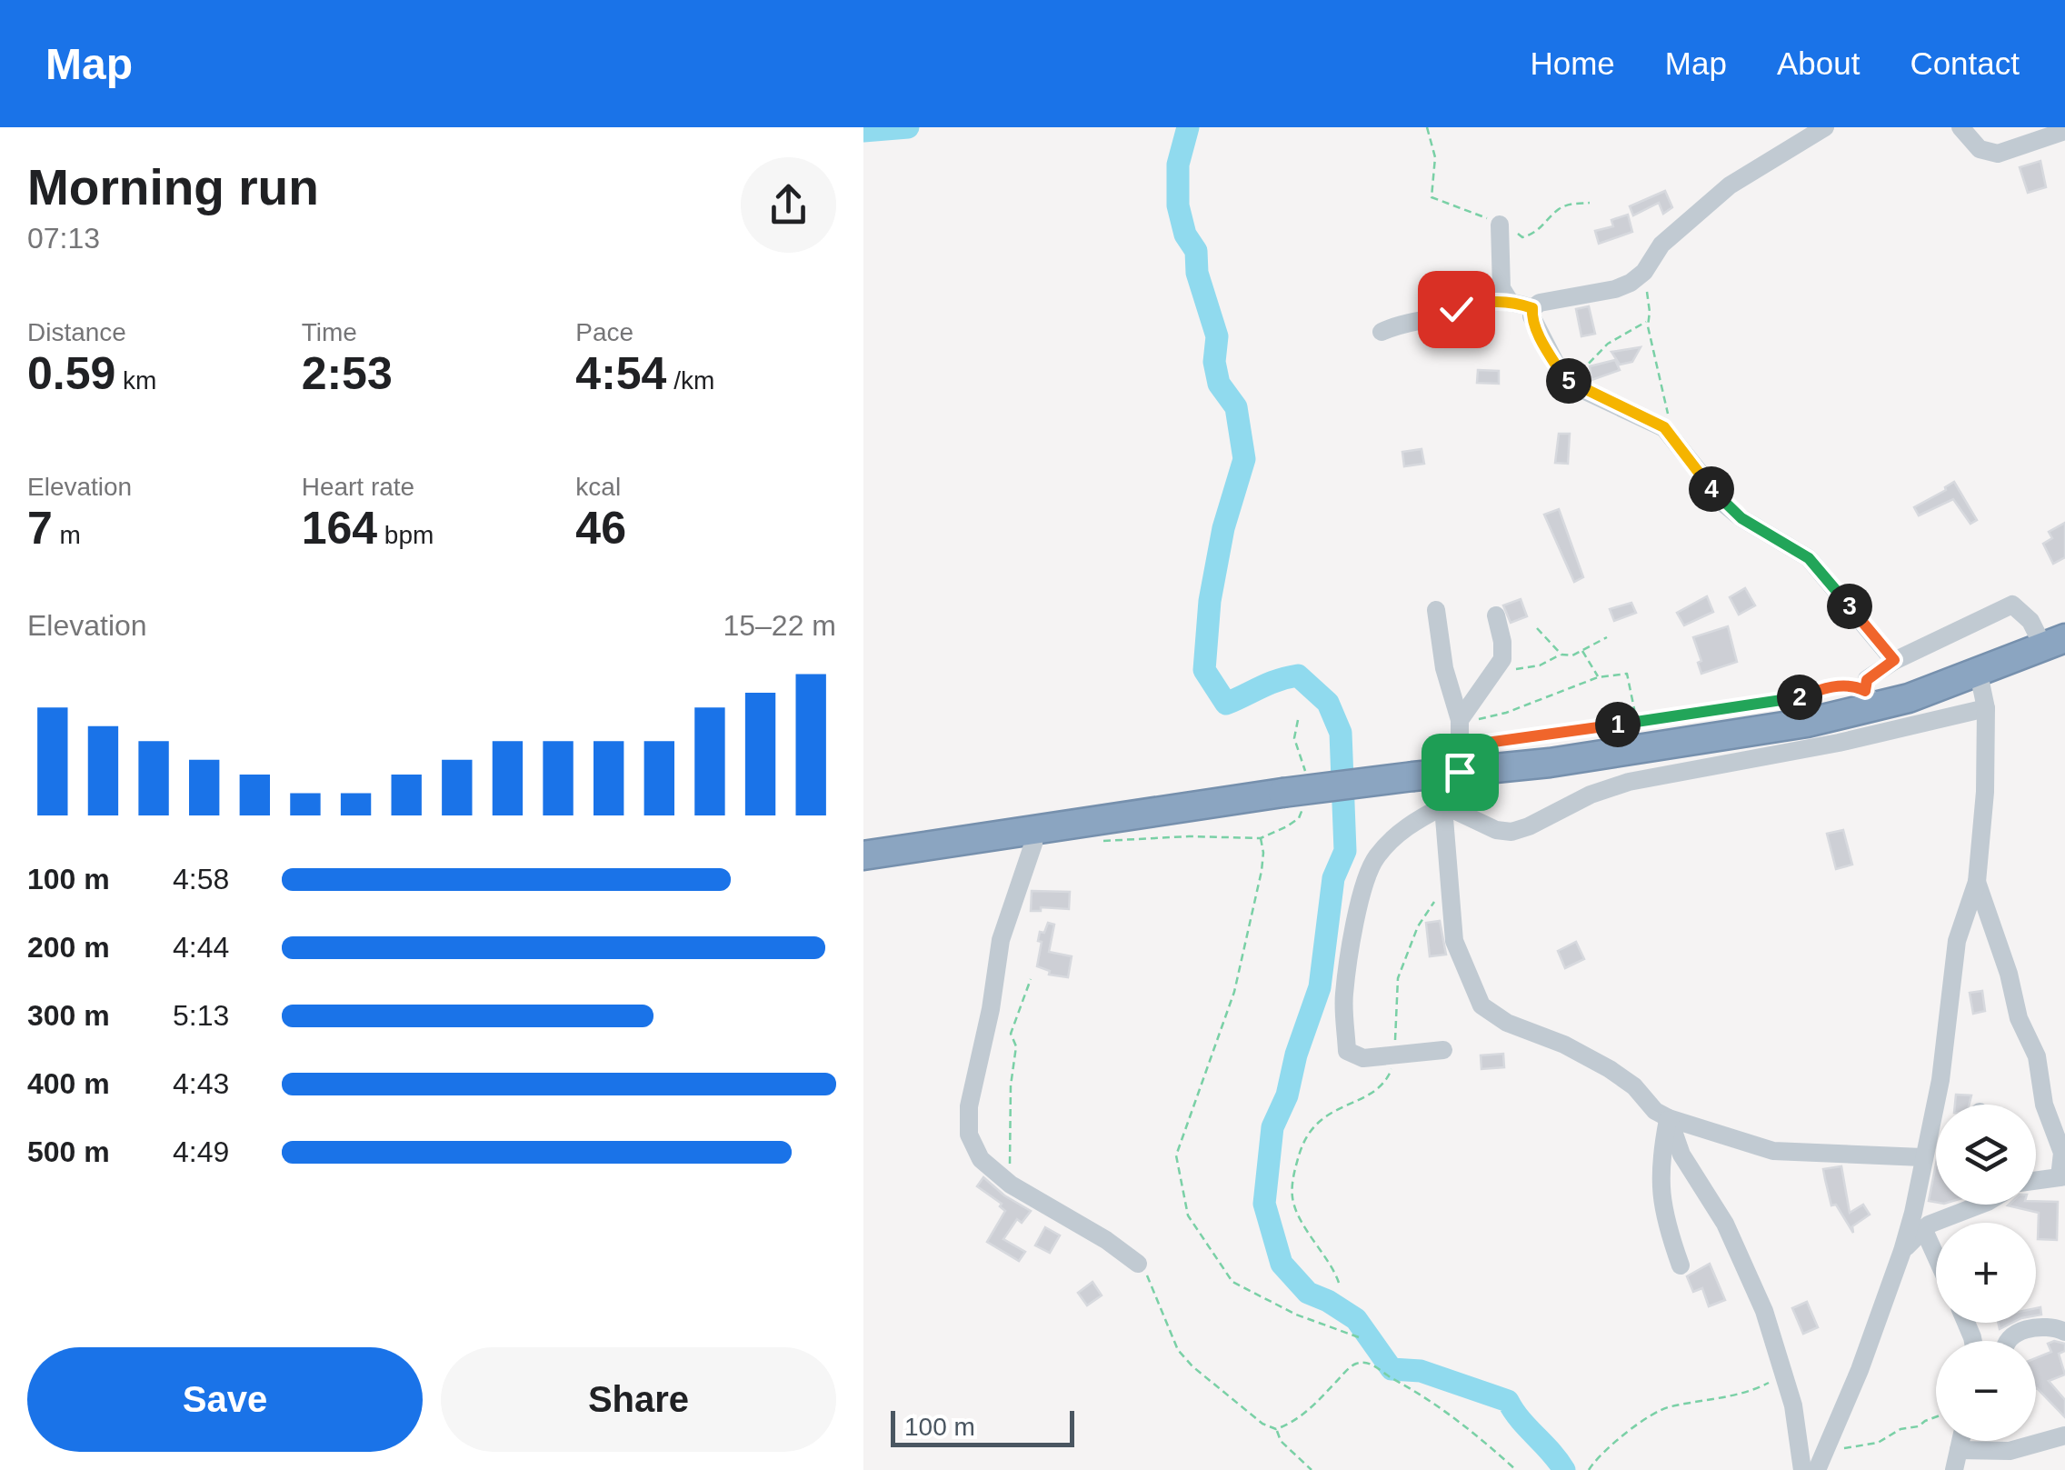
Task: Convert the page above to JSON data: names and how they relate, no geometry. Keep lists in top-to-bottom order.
{
  "scale_bar": "100 m",
  "page": {
    "header": "Map",
    "nav": [
      "Home",
      "Map",
      "About",
      "Contact"
    ],
    "heading": ["Morning run", "07:13"],
    "stats": [
      ["Distance", "0.59 km"],
      ["Time", "2:53"],
      ["Pace", "4:54 /km"],
      ["Elevation", "7 m"],
      ["Heart rate", "164 bpm"],
      ["kcal", "46"]
    ],
    "pins": [
      "5",
      "4",
      "3",
      "2",
      "1"
    ],
    "chart": ["Elevation", "15–22 m"],
    "list": [
      {
        "name": "100 m",
        "note": "4:58"
      },
      {
        "name": "200 m",
        "note": "4:44"
      },
      {
        "name": "300 m",
        "note": "5:13"
      },
      {
        "name": "400 m",
        "note": "4:43"
      },
      {
        "name": "500 m",
        "note": "4:49"
      }
    ],
    "map_buttons": ["+", "−"],
    "buttons": ["Save", "Share"],
    "scale": "100 m"
  }
}
